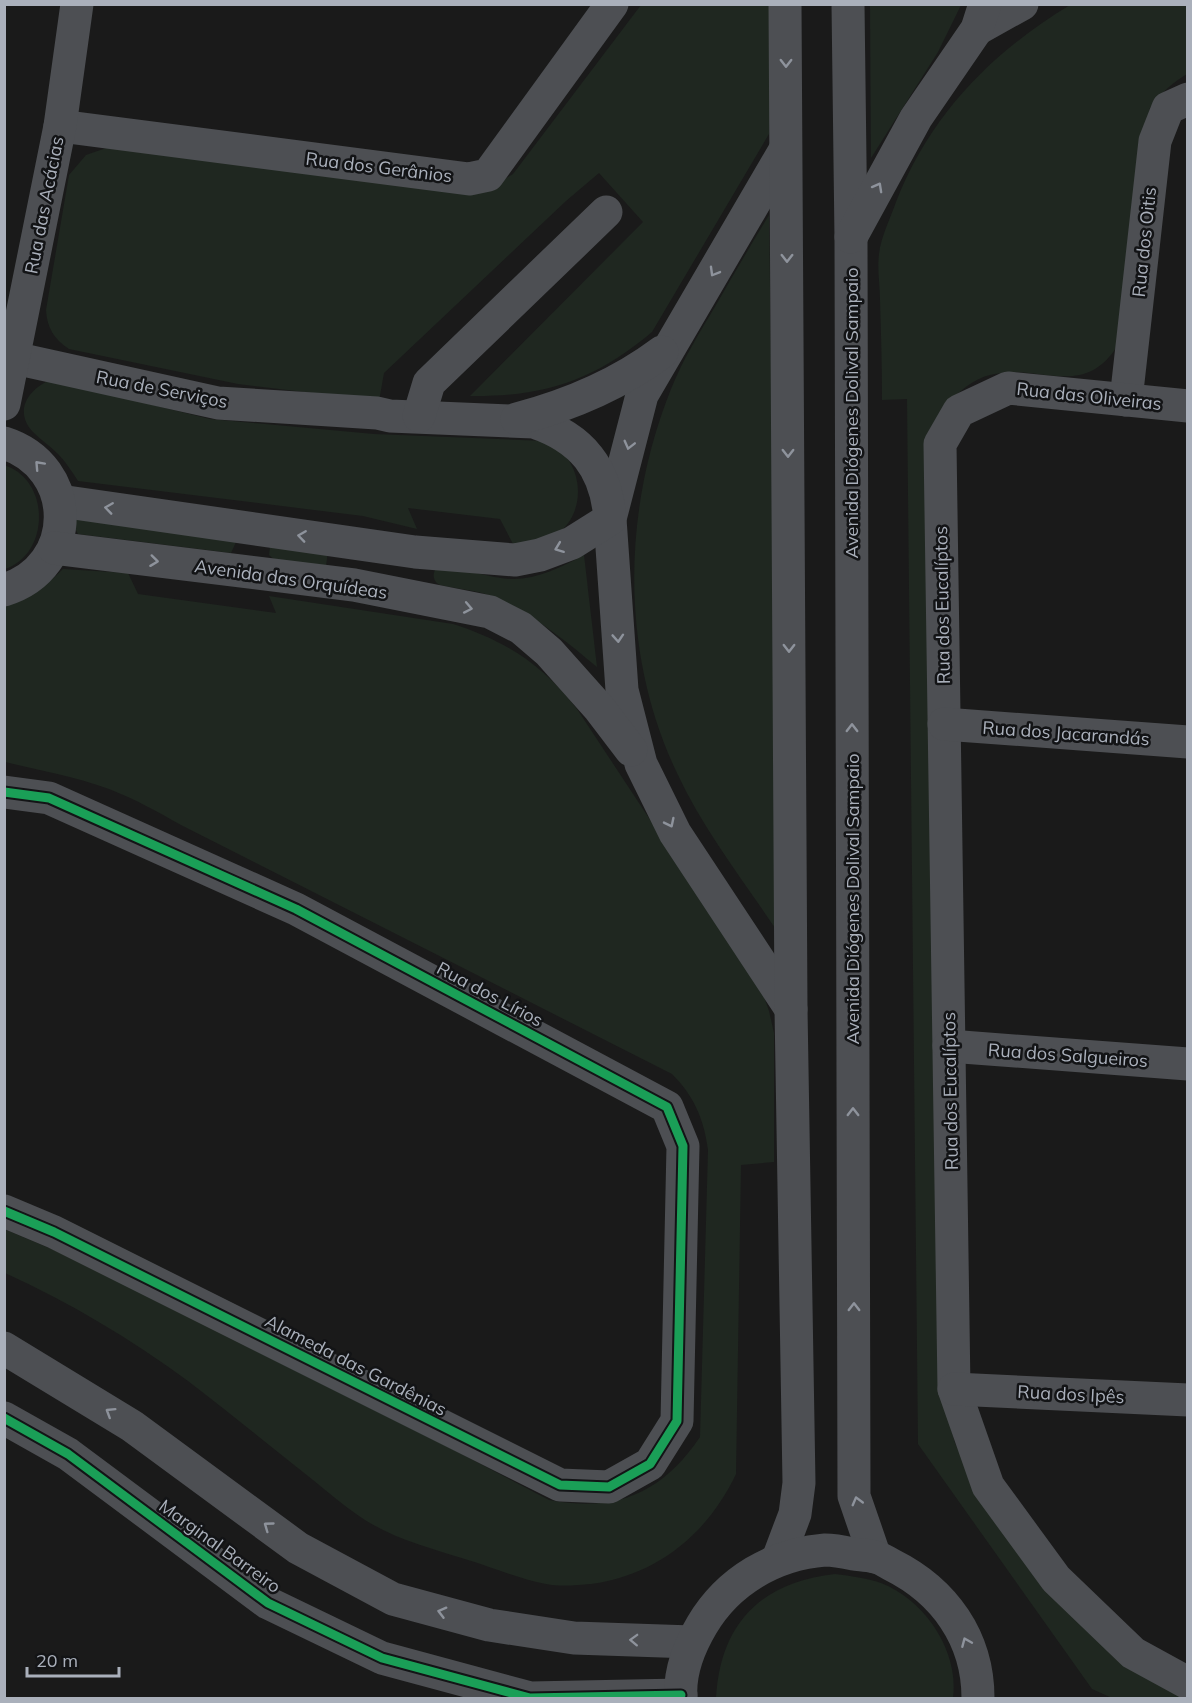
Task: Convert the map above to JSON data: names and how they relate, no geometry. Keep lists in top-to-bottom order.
{
  "streets": {
    "street": [
      "Rua dos Gerânios",
      "Rua das Acácias",
      "Rua dos Oitis",
      "Rua de Serviços",
      "Rua das Oliveiras",
      "Avenida Diógenes Dolival Sampaio",
      "Avenida das Orquídeas",
      "Rua dos Eucalíptos",
      "Rua dos Jacarandás",
      "Rua dos Lírios",
      "Rua dos Salgueiros",
      "Alameda das Gardênias",
      "Rua dos Ipês",
      "Marginal Barreiro"
    ]
  },
  "crossings": [
    ["Rua dos Gerânios", "Rua das Acácias"],
    ["Rua das Acácias", "Rua de Serviços"],
    ["Rua dos Oitis", "Rua das Oliveiras"],
    ["Rua das Oliveiras", "Rua dos Eucalíptos"],
    ["Rua dos Eucalíptos", "Rua dos Jacarandás"],
    ["Rua dos Eucalíptos", "Rua dos Salgueiros"],
    ["Rua dos Eucalíptos", "Rua dos Ipês"],
    ["Rua dos Lírios", "Alameda das Gardênias"]
  ],
  "scale_bar": "20 m"
}
